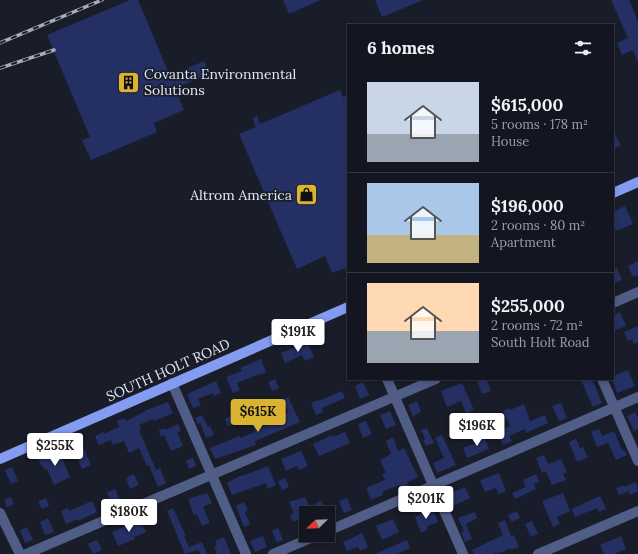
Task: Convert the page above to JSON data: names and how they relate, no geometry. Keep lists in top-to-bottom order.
{
  "streets": {
    "main road": ["SOUTH HOLT ROAD"]
  },
  "places": {
    "building": ["Covanta Environmental Solutions"],
    "shop": ["Altrom America"]
  },
  "north": "bottom left",
  "page": {
    "heading": "6 homes",
    "list": [
      {
        "name": "$615,000",
        "note": "5 rooms · 178 m² · House"
      },
      {
        "name": "$196,000",
        "note": "2 rooms · 80 m² · Apartment"
      },
      {
        "name": "$255,000",
        "note": "2 rooms · 72 m² · South Holt Road"
      }
    ],
    "price": [
      "$191K",
      "$615K",
      "$196K",
      "$255K",
      "$201K",
      "$180K"
    ]
  }
}
